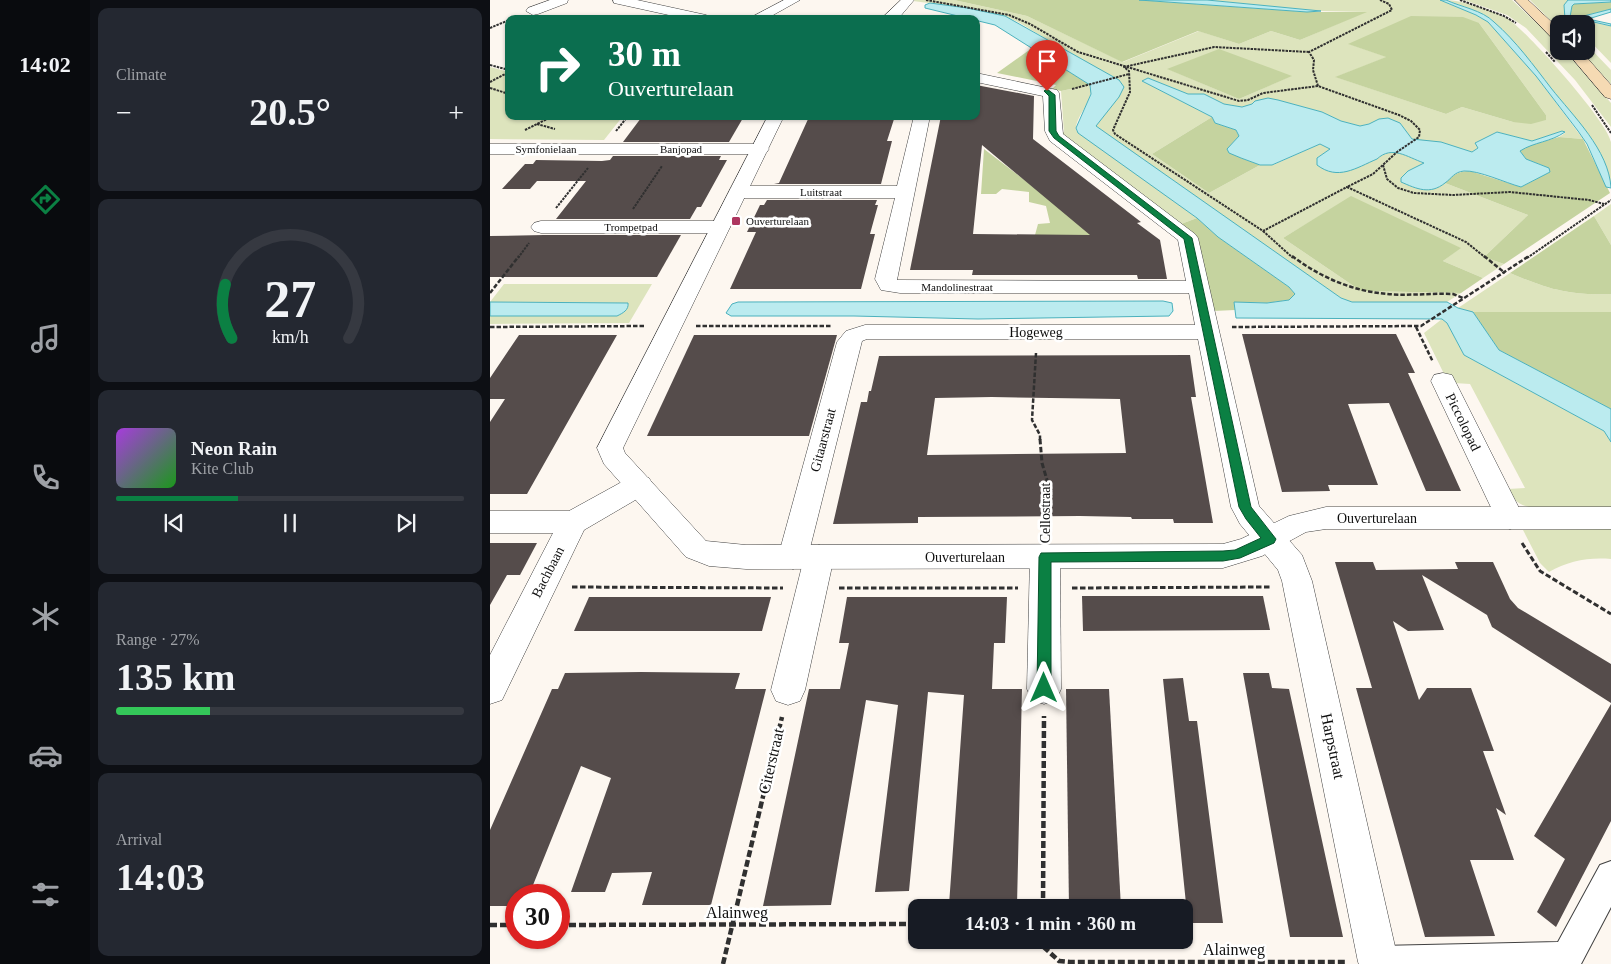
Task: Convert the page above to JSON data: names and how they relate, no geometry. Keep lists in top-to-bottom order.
{
  "streets": {
    "street": [
      "Symfonielaan",
      "Banjopad",
      "Luitstraat",
      "Trompetpad",
      "Mandolinestraat",
      "Hogeweg",
      "Piccolopad",
      "Gitaarstraat",
      "Cellostraat",
      "Ouverturelaan",
      "Bachbaan",
      "Harpstraat"
    ],
    "path": ["Citerstraat", "Alainweg"]
  },
  "crossings": [
    ["Symfonielaan", "Banjopad"],
    ["Banjopad", "Ouverturelaan"],
    ["Luitstraat", "Mandolinestraat"],
    ["Luitstraat", "Ouverturelaan"],
    ["Trompetpad", "Ouverturelaan"],
    ["Mandolinestraat", "Harpstraat"],
    ["Hogeweg", "Gitaarstraat"],
    ["Hogeweg", "Cellostraat"],
    ["Hogeweg", "Harpstraat"],
    ["Piccolopad", "Ouverturelaan"],
    ["Gitaarstraat", "Ouverturelaan"],
    ["Cellostraat", "Ouverturelaan"],
    ["Ouverturelaan", "Harpstraat"],
    ["Harpstraat", "Alainweg"],
    ["Citerstraat", "Alainweg"]
  ],
  "places": {
    "transit": ["Ouverturelaan"]
  },
  "page": {
    "tabs": "14:02",
    "tile": [
      "Climate",
      ["Range · 27%", "135 km"],
      ["Arrival", "14:03"]
    ],
    "turn": ["30 m", "Ouverturelaan"],
    "heat": ["−", "20.5°", "+"],
    "song": ["Neon Rain", "Kite Club"],
    "limit": "30",
    "trip": "14:03 · 1 min · 360 m",
    "gauge": ["27", "km/h"]
  }
}
